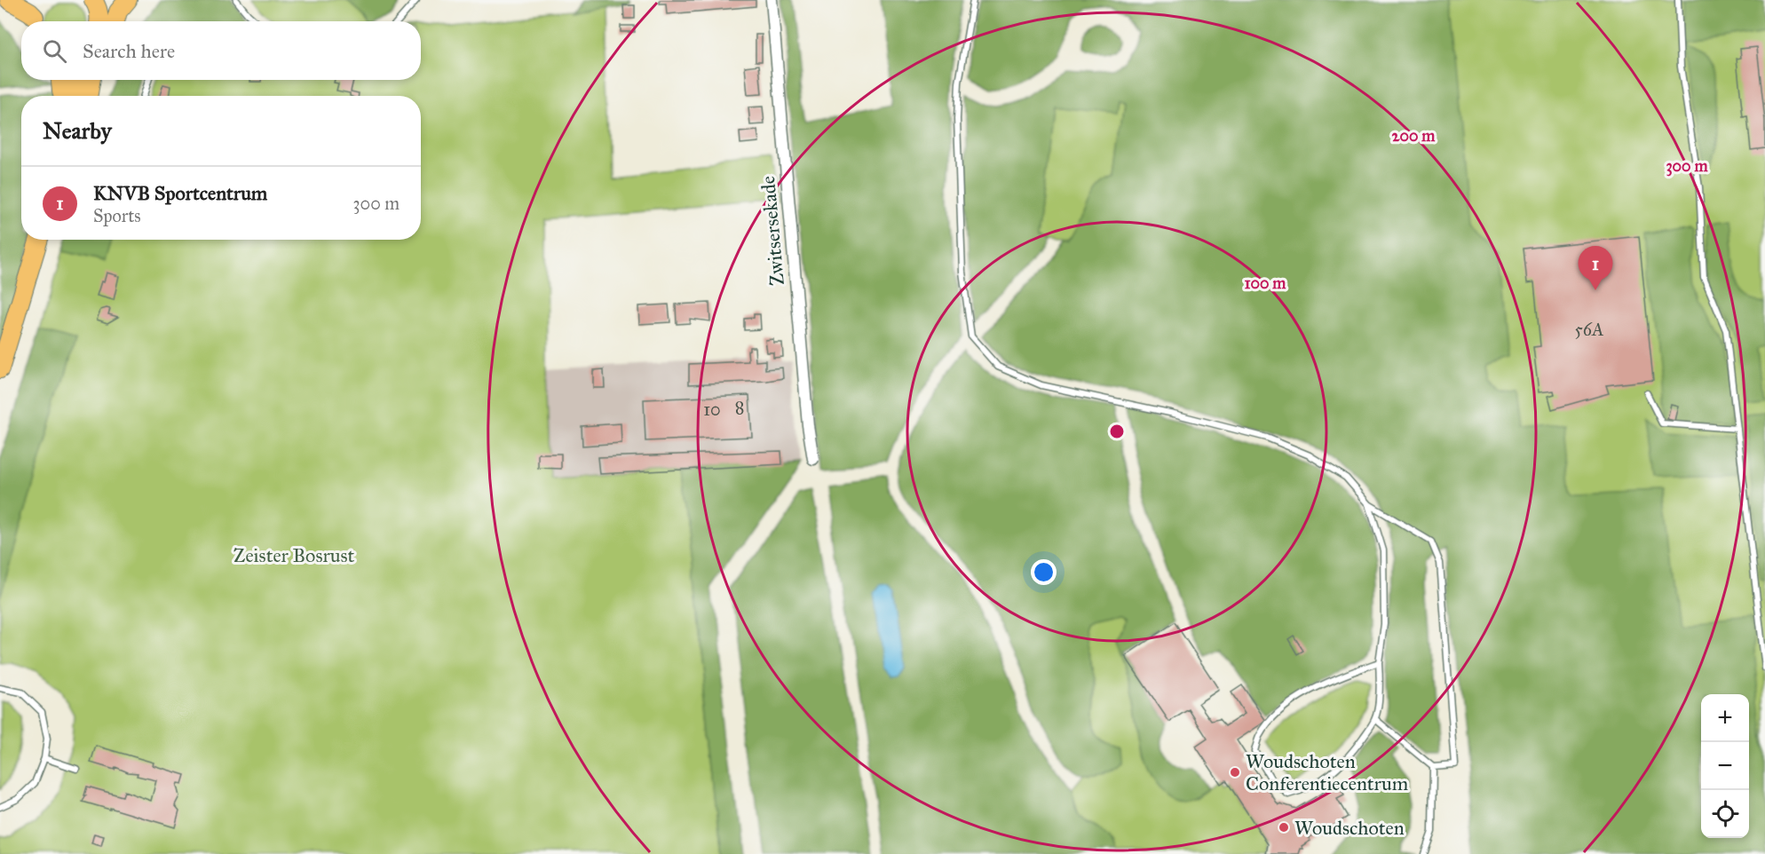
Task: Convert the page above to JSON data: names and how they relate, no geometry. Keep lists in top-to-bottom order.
{
  "streets": {
    "street": ["Zwitsersekade"]
  },
  "parks": ["Zeister Bosrust"],
  "places": ["Woudschoten Conferentiecentrum", "Woudschoten"],
  "house_numbers": ["56A", "8", "10"],
  "page": {
    "search": "Search here",
    "heading": "Nearby",
    "list": [
      {
        "mark": "1",
        "name": "KNVB Sportcentrum",
        "note": "Sports",
        "value": "300 m"
      }
    ],
    "pins": "1",
    "map_buttons": ["+", "−"]
  },
  "rings": ["200 m", "300 m", "100 m"]
}
